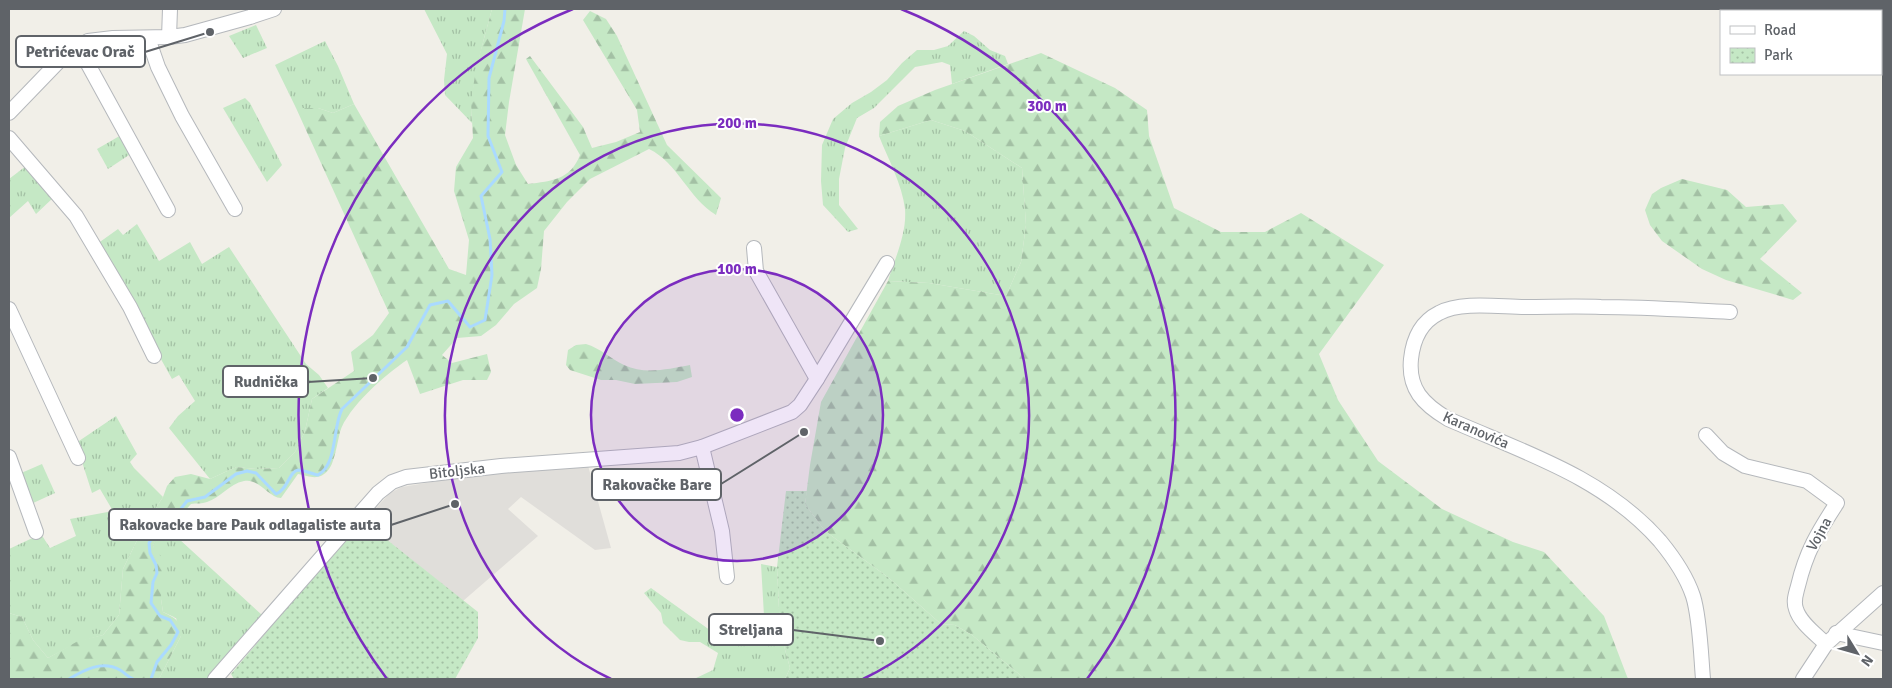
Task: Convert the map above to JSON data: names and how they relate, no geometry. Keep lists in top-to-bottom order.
{
  "streets": {
    "street": ["Karanovića", "Bitoljska", "Vojna"]
  },
  "places": [
    "Petrićevac Orač",
    "Rudnička",
    "Rakovačke Bare",
    "Rakovacke bare Pauk odlagaliste auta",
    "Streljana"
  ],
  "legend": ["Road", "Park"],
  "north": "bottom right",
  "rings": ["300 m", "200 m", "100 m"]
}
